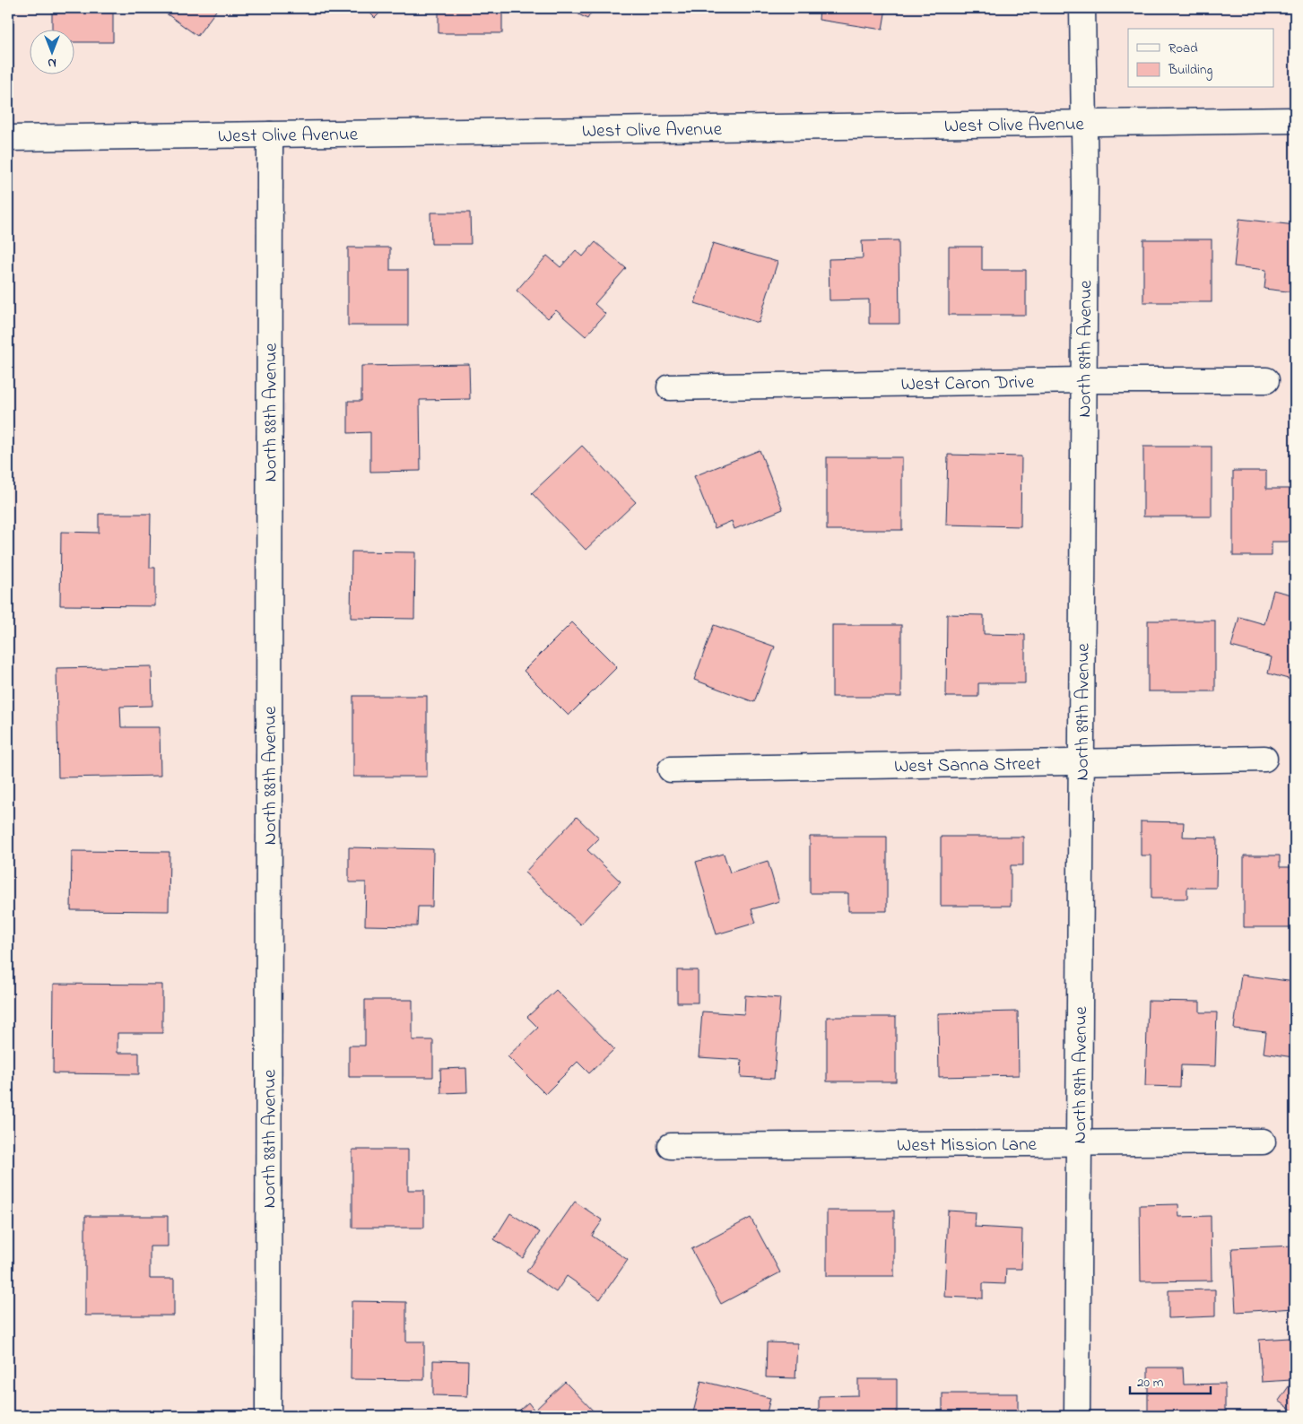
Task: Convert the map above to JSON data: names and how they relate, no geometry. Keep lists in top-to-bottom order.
{
  "streets": {
    "street": [
      "West Olive Avenue",
      "North 89th Avenue",
      "West Caron Drive",
      "North 88th Avenue",
      "West Sanna Street",
      "West Mission Lane"
    ]
  },
  "crossings": [
    ["West Olive Avenue", "North 89th Avenue"],
    ["West Olive Avenue", "North 88th Avenue"],
    ["North 89th Avenue", "West Caron Drive"],
    ["North 89th Avenue", "West Sanna Street"],
    ["North 89th Avenue", "West Mission Lane"]
  ],
  "legend": ["Road", "Building"],
  "scale_bar": "20 m",
  "north": "bottom"
}
